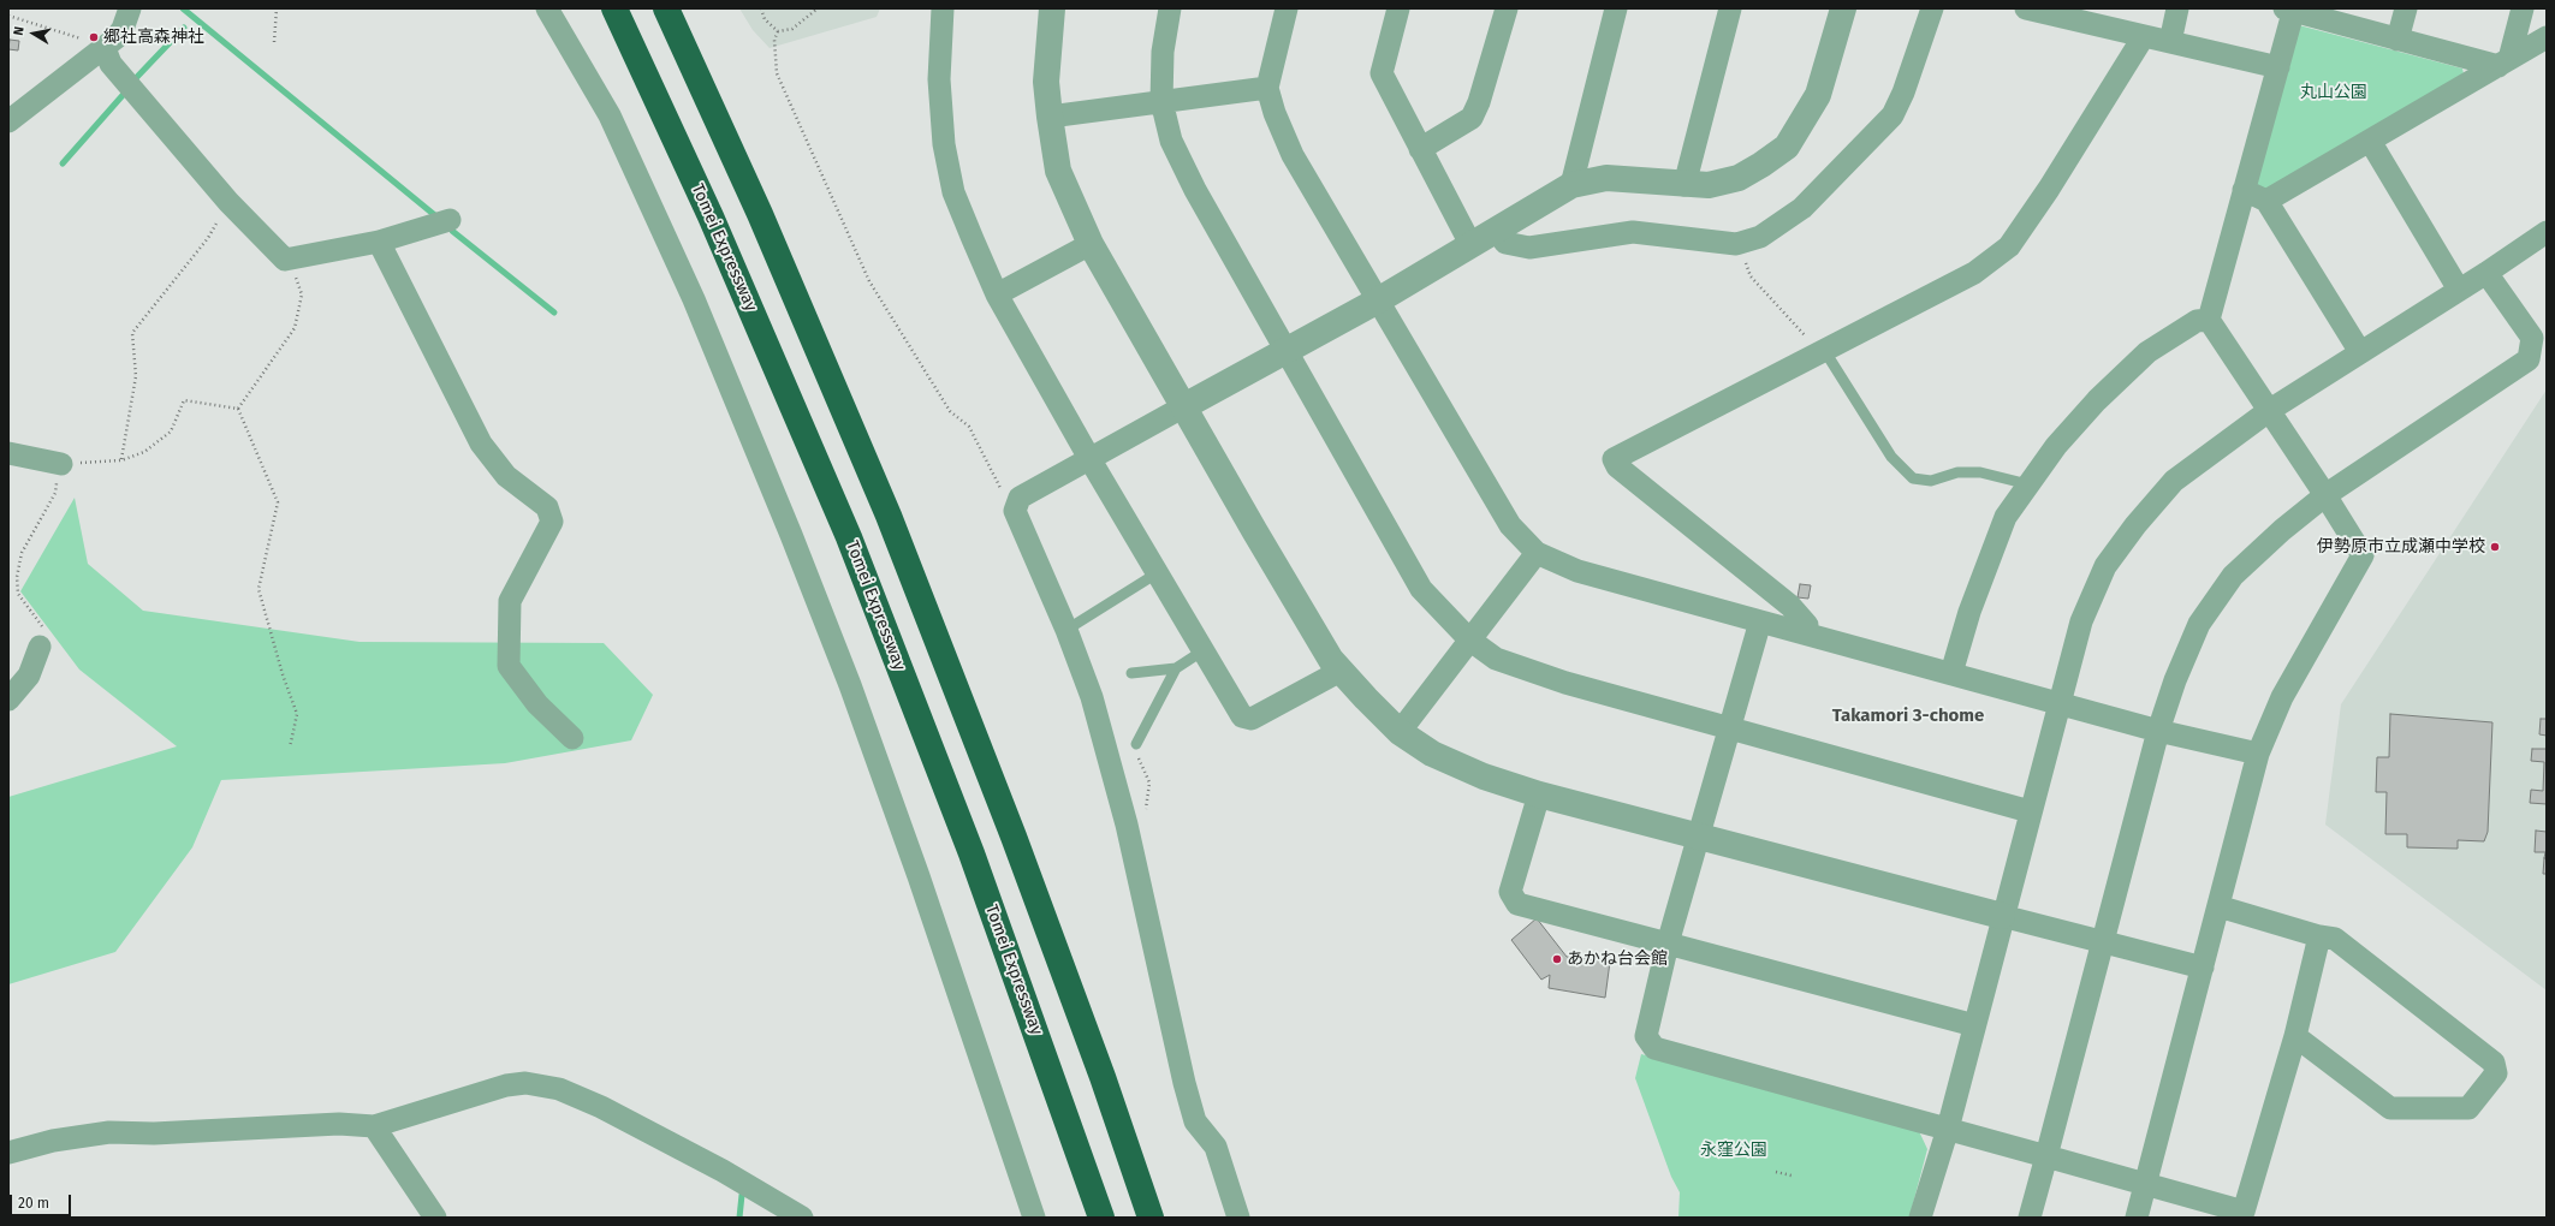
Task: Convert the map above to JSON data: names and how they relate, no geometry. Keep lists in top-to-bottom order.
{
  "streets": {
    "highway": ["Tomei Expressway"]
  },
  "districts": ["Takamori 3-chome"],
  "parks": ["丸山公園", "永窪公園"],
  "places": ["郷社高森神社", "伊勢原市立成瀬中学校", "あかね台会館"],
  "scale_bar": "20 m",
  "north": "left"
}
